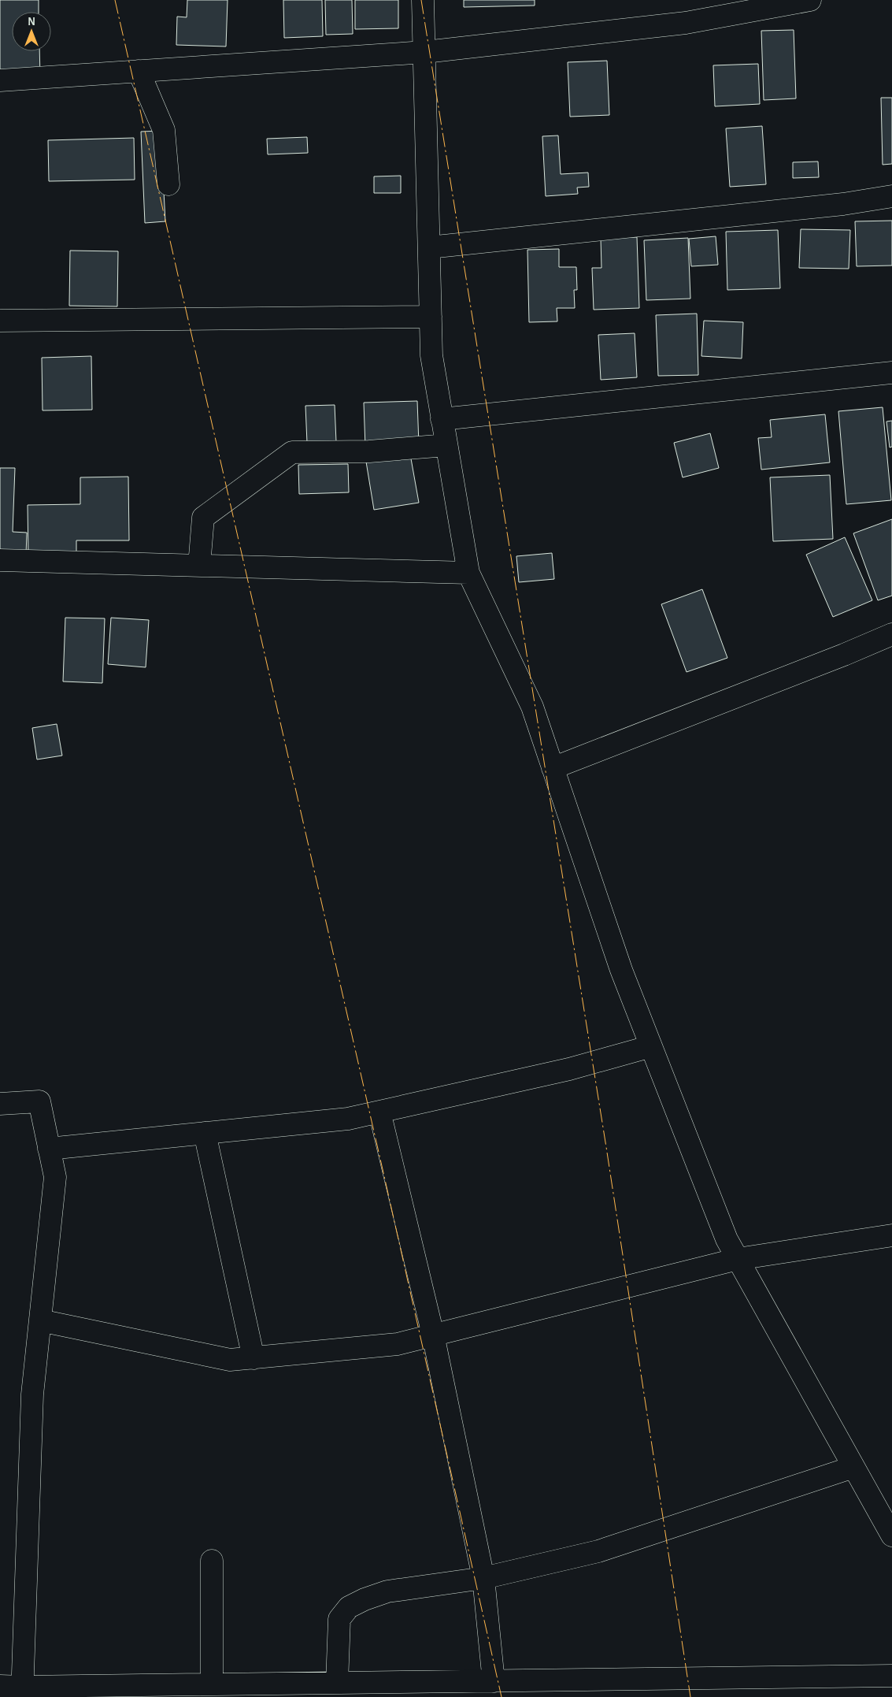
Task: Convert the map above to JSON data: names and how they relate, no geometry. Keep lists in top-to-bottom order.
{
  "north": "top"
}
